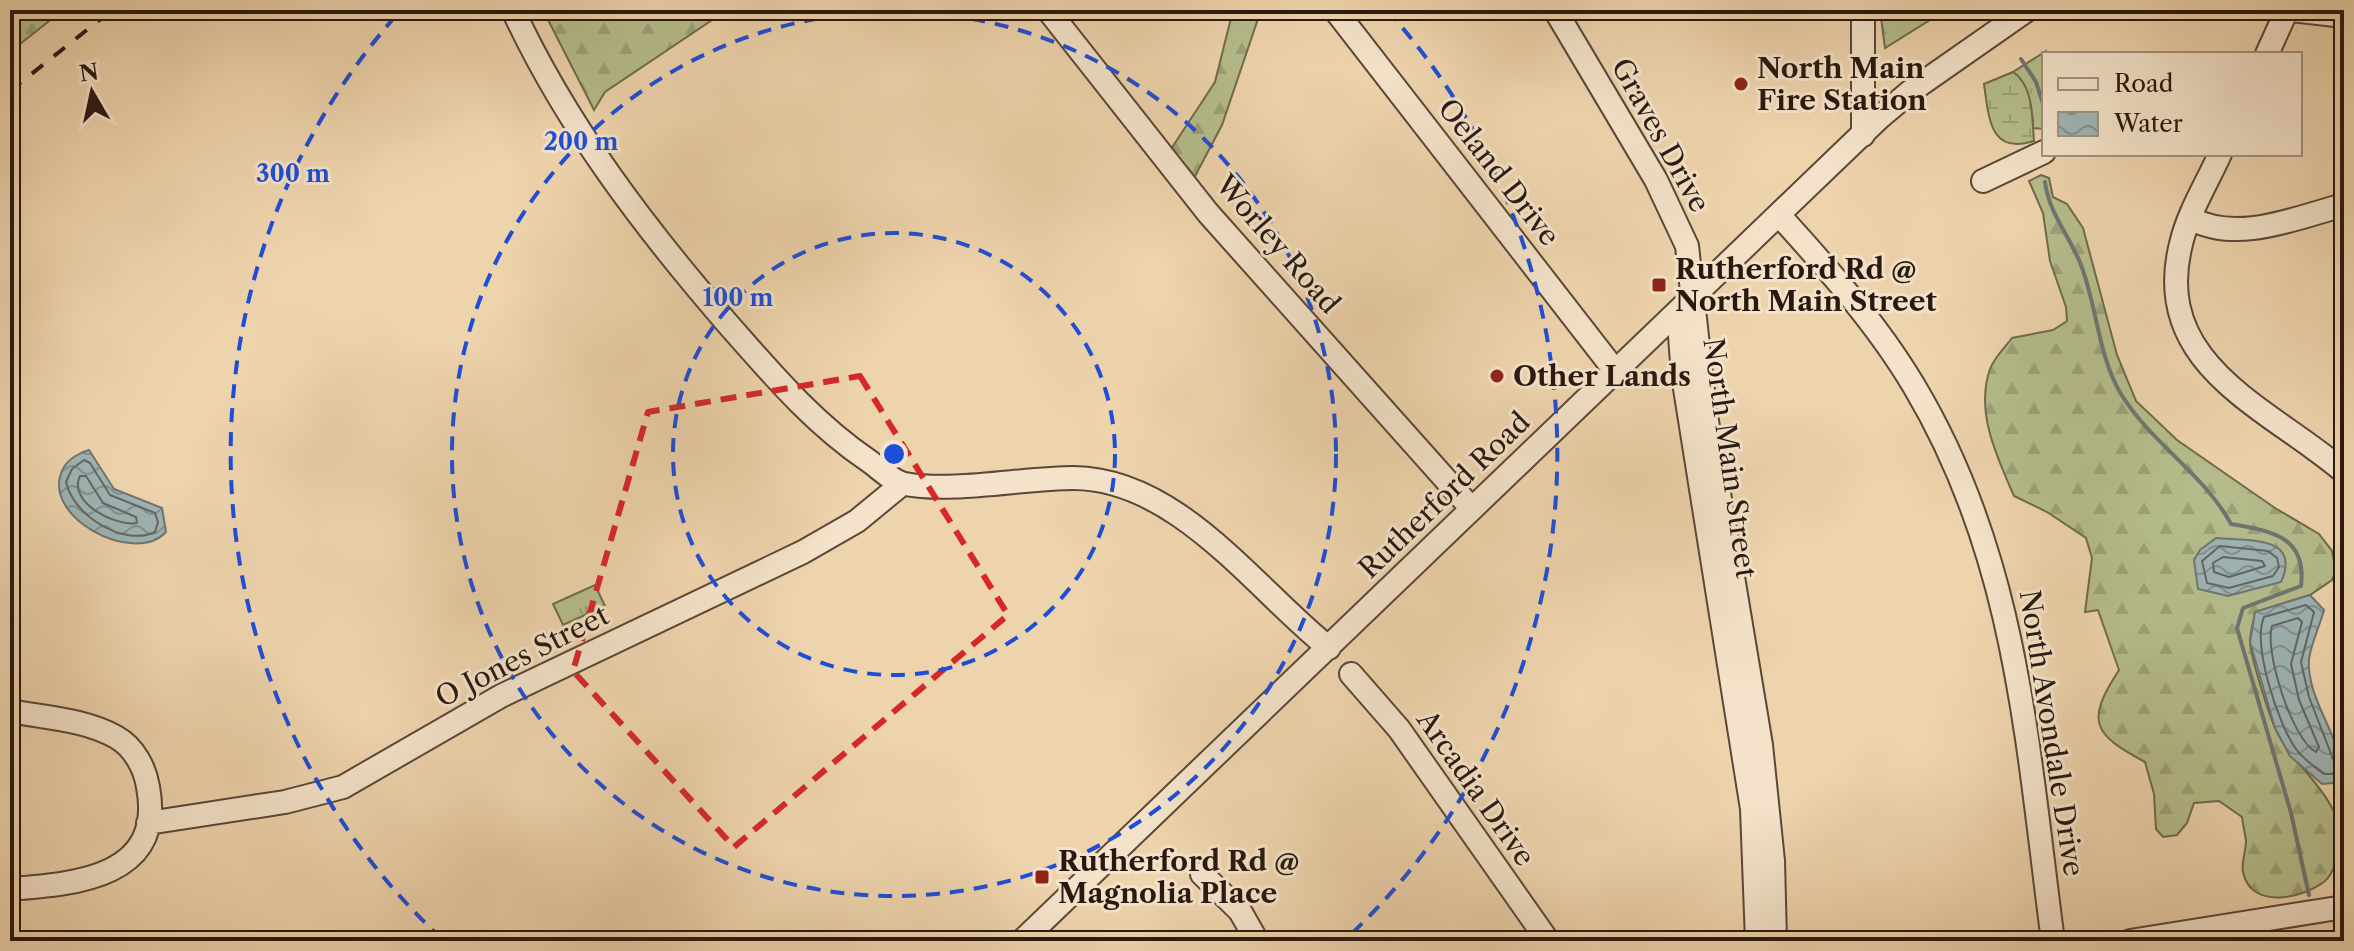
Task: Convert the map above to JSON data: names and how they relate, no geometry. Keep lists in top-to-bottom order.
{
  "streets": {
    "street": [
      "Graves Drive",
      "Oeland Drive",
      "Worley Road",
      "North Main Street",
      "Rutherford Road",
      "O Jones Street",
      "North Avondale Drive",
      "Arcadia Drive"
    ]
  },
  "crossings": [
    ["Graves Drive", "North Main Street"],
    ["Graves Drive", "Rutherford Road"],
    ["Oeland Drive", "Rutherford Road"],
    ["Worley Road", "Rutherford Road"],
    ["North Main Street", "Rutherford Road"],
    ["Rutherford Road", "North Avondale Drive"]
  ],
  "places": {
    "other": ["North Main Fire Station", "Other Lands"],
    "transit": ["Rutherford Rd @ North Main Street", "Rutherford Rd @ Magnolia Place"]
  },
  "legend": ["Road", "Water"],
  "north": "top",
  "rings": ["200 m", "300 m", "100 m"]
}
